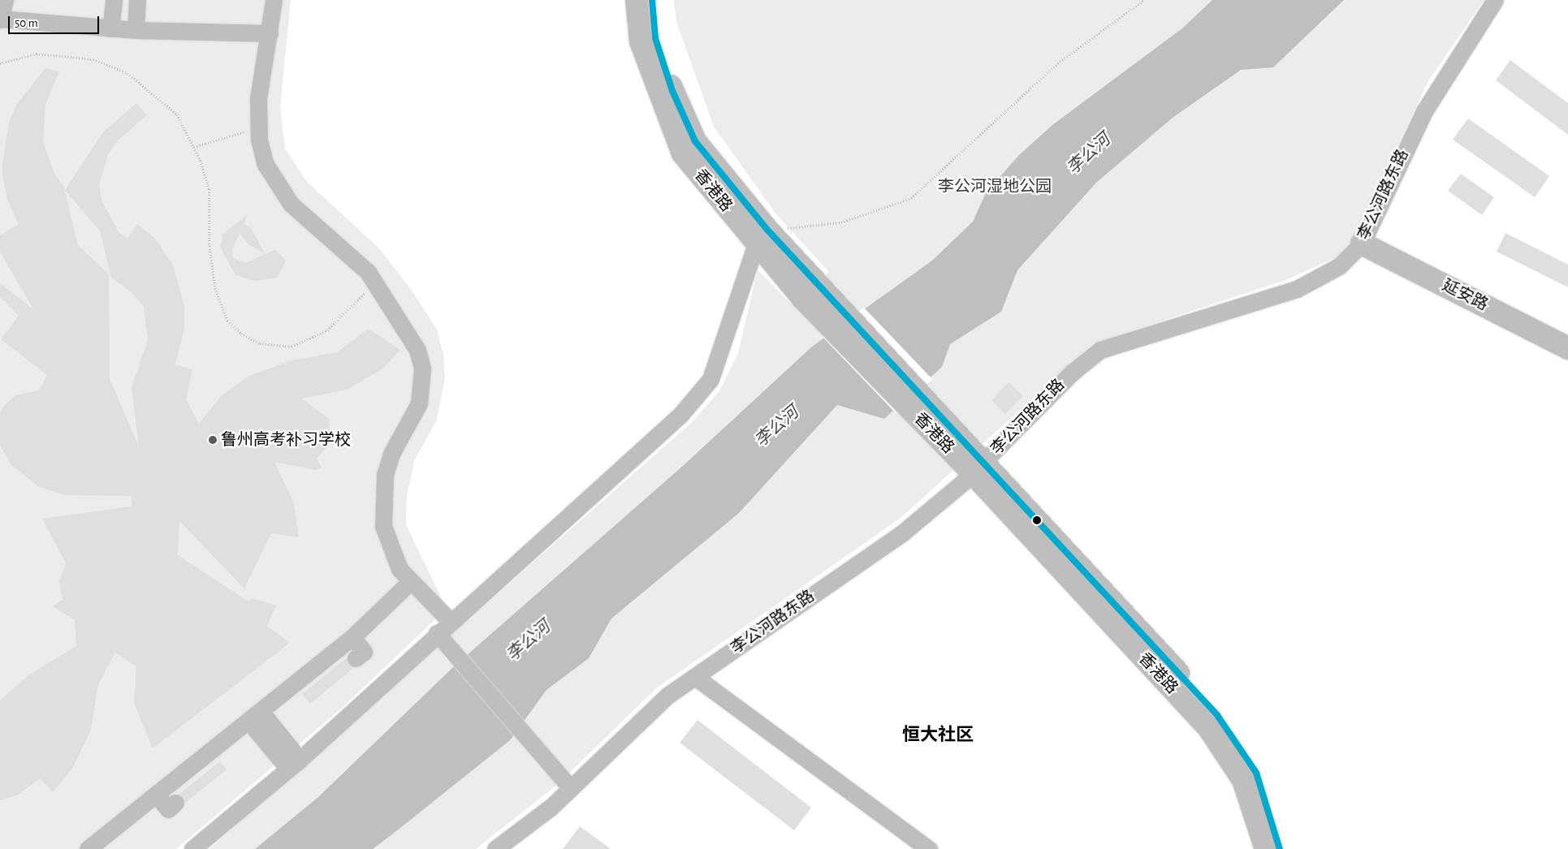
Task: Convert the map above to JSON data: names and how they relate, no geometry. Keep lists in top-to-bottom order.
{
  "streets": {
    "main road": ["香港路", "延安路"],
    "street": ["李公河路东路"]
  },
  "crossings": [
    ["香港路", "李公河路东路"],
    ["李公河路东路", "延安路"]
  ],
  "districts": ["恒大社区"],
  "water": ["李公河"],
  "parks": ["李公河湿地公园"],
  "places": ["鲁州高考补习学校"],
  "scale_bar": "50 m"
}
